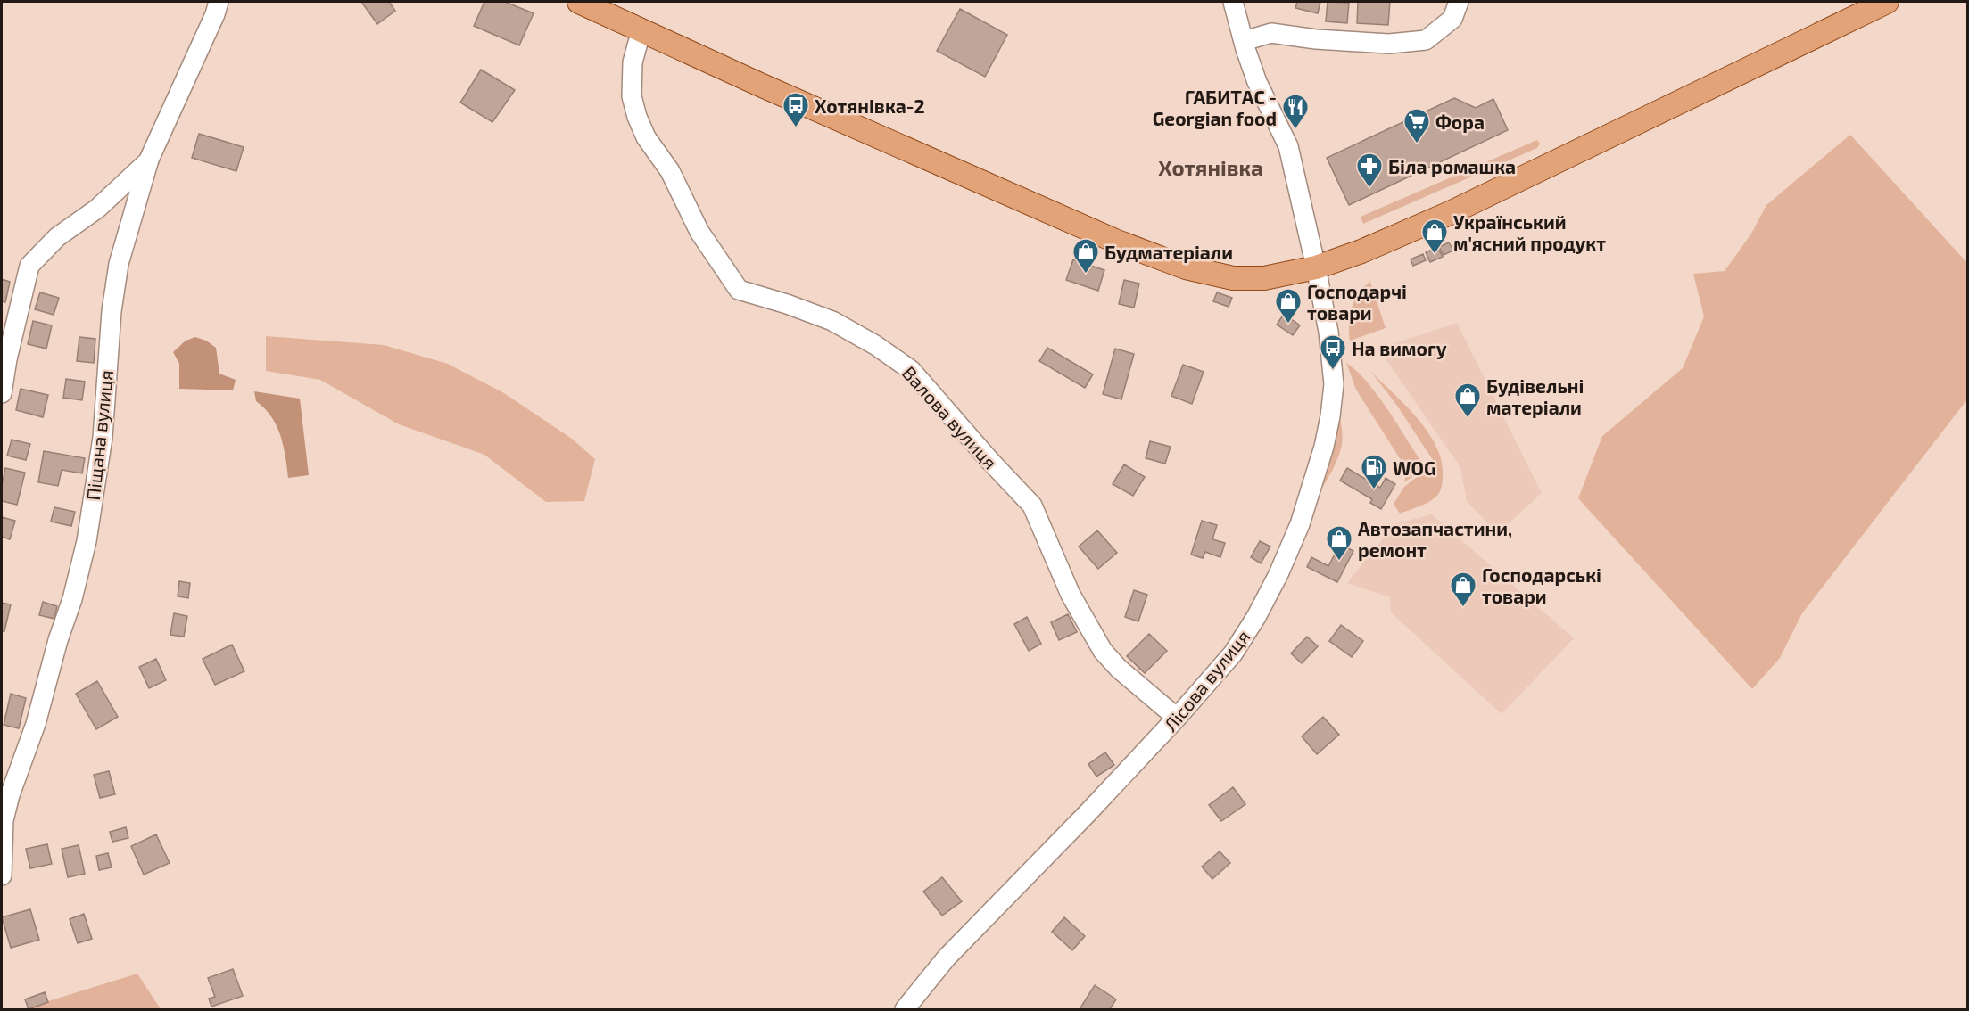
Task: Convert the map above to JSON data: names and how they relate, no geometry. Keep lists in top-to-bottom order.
{
  "streets": {
    "street": ["Валова вулиця", "Піщана вулиця", "Лісова вулиця"]
  },
  "crossings": [
    ["Валова вулиця", "Лісова вулиця"]
  ],
  "districts": ["Хотянівка"],
  "places": {
    "bus stop": ["Хотянівка-2", "На вимогу"],
    "restaurant": ["ГАБИТАС - Georgian food"],
    "supermarket": ["Фора"],
    "pharmacy": ["Біла ромашка"],
    "shop": [
      "Український м'ясний продукт",
      "Будматеріали",
      "Господарчі товари",
      "Будівельні матеріали",
      "Автозапчастини, ремонт",
      "Господарські товари"
    ],
    "fuel station": ["WOG"]
  }
}
